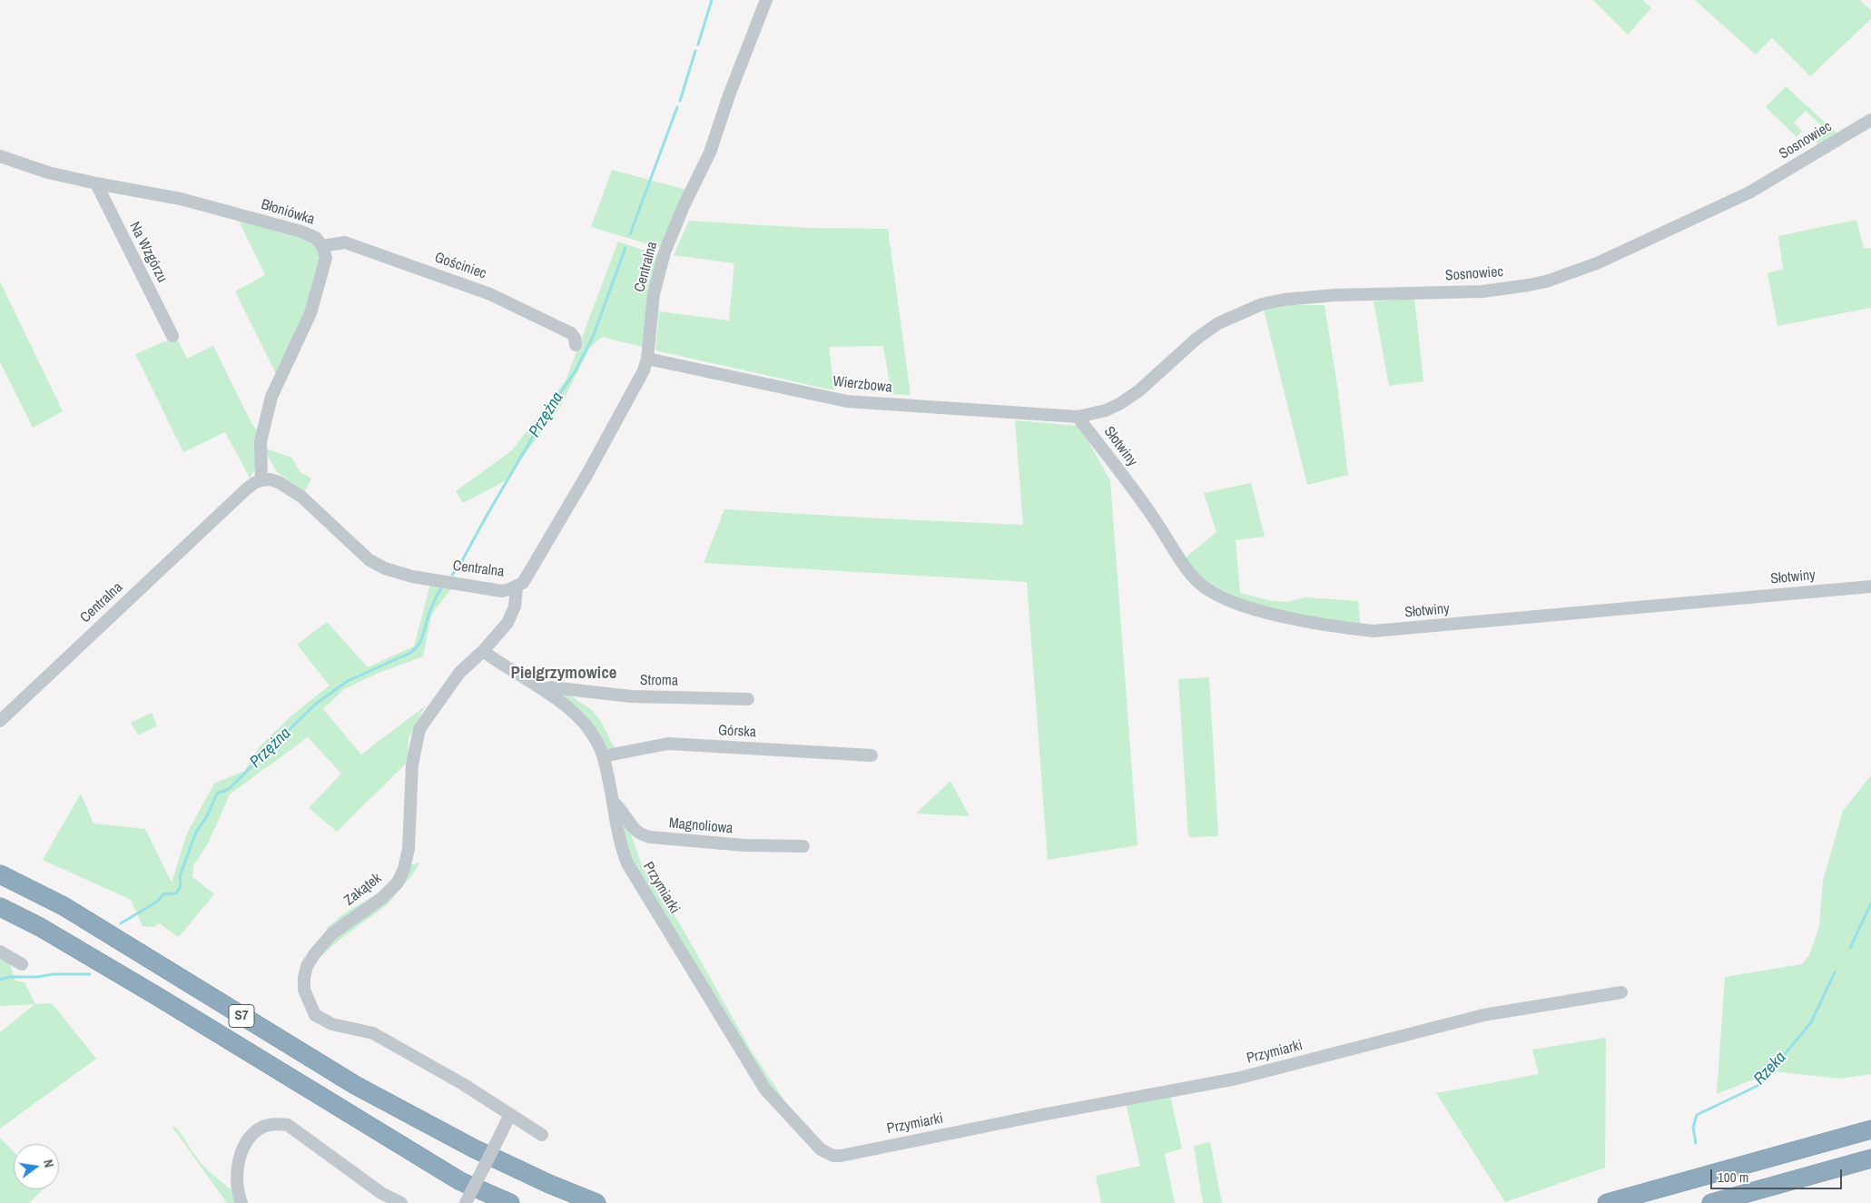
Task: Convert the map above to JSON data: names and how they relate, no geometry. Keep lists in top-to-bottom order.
{
  "streets": {
    "highway": ["S7"],
    "street": [
      "Sosnowiec",
      "Błoniówka",
      "Na Wzgórzu",
      "Gościniec",
      "Centralna",
      "Wierzbowa",
      "Słotwiny",
      "Stroma",
      "Górska",
      "Magnoliowa",
      "Przymiarki",
      "Zakątek"
    ]
  },
  "crossings": [
    ["Sosnowiec", "Wierzbowa"],
    ["Sosnowiec", "Słotwiny"],
    ["Błoniówka", "Na Wzgórzu"],
    ["Błoniówka", "Gościniec"],
    ["Błoniówka", "Centralna"],
    ["Centralna", "Wierzbowa"],
    ["Centralna", "Zakątek"],
    ["Wierzbowa", "Słotwiny"],
    ["Stroma", "Przymiarki"],
    ["Górska", "Przymiarki"],
    ["Magnoliowa", "Przymiarki"],
    ["Przymiarki", "Zakątek"]
  ],
  "districts": ["Pielgrzymowice"],
  "water": ["Przężna", "Rzeka"],
  "scale_bar": "100 m",
  "north": "right"
}
